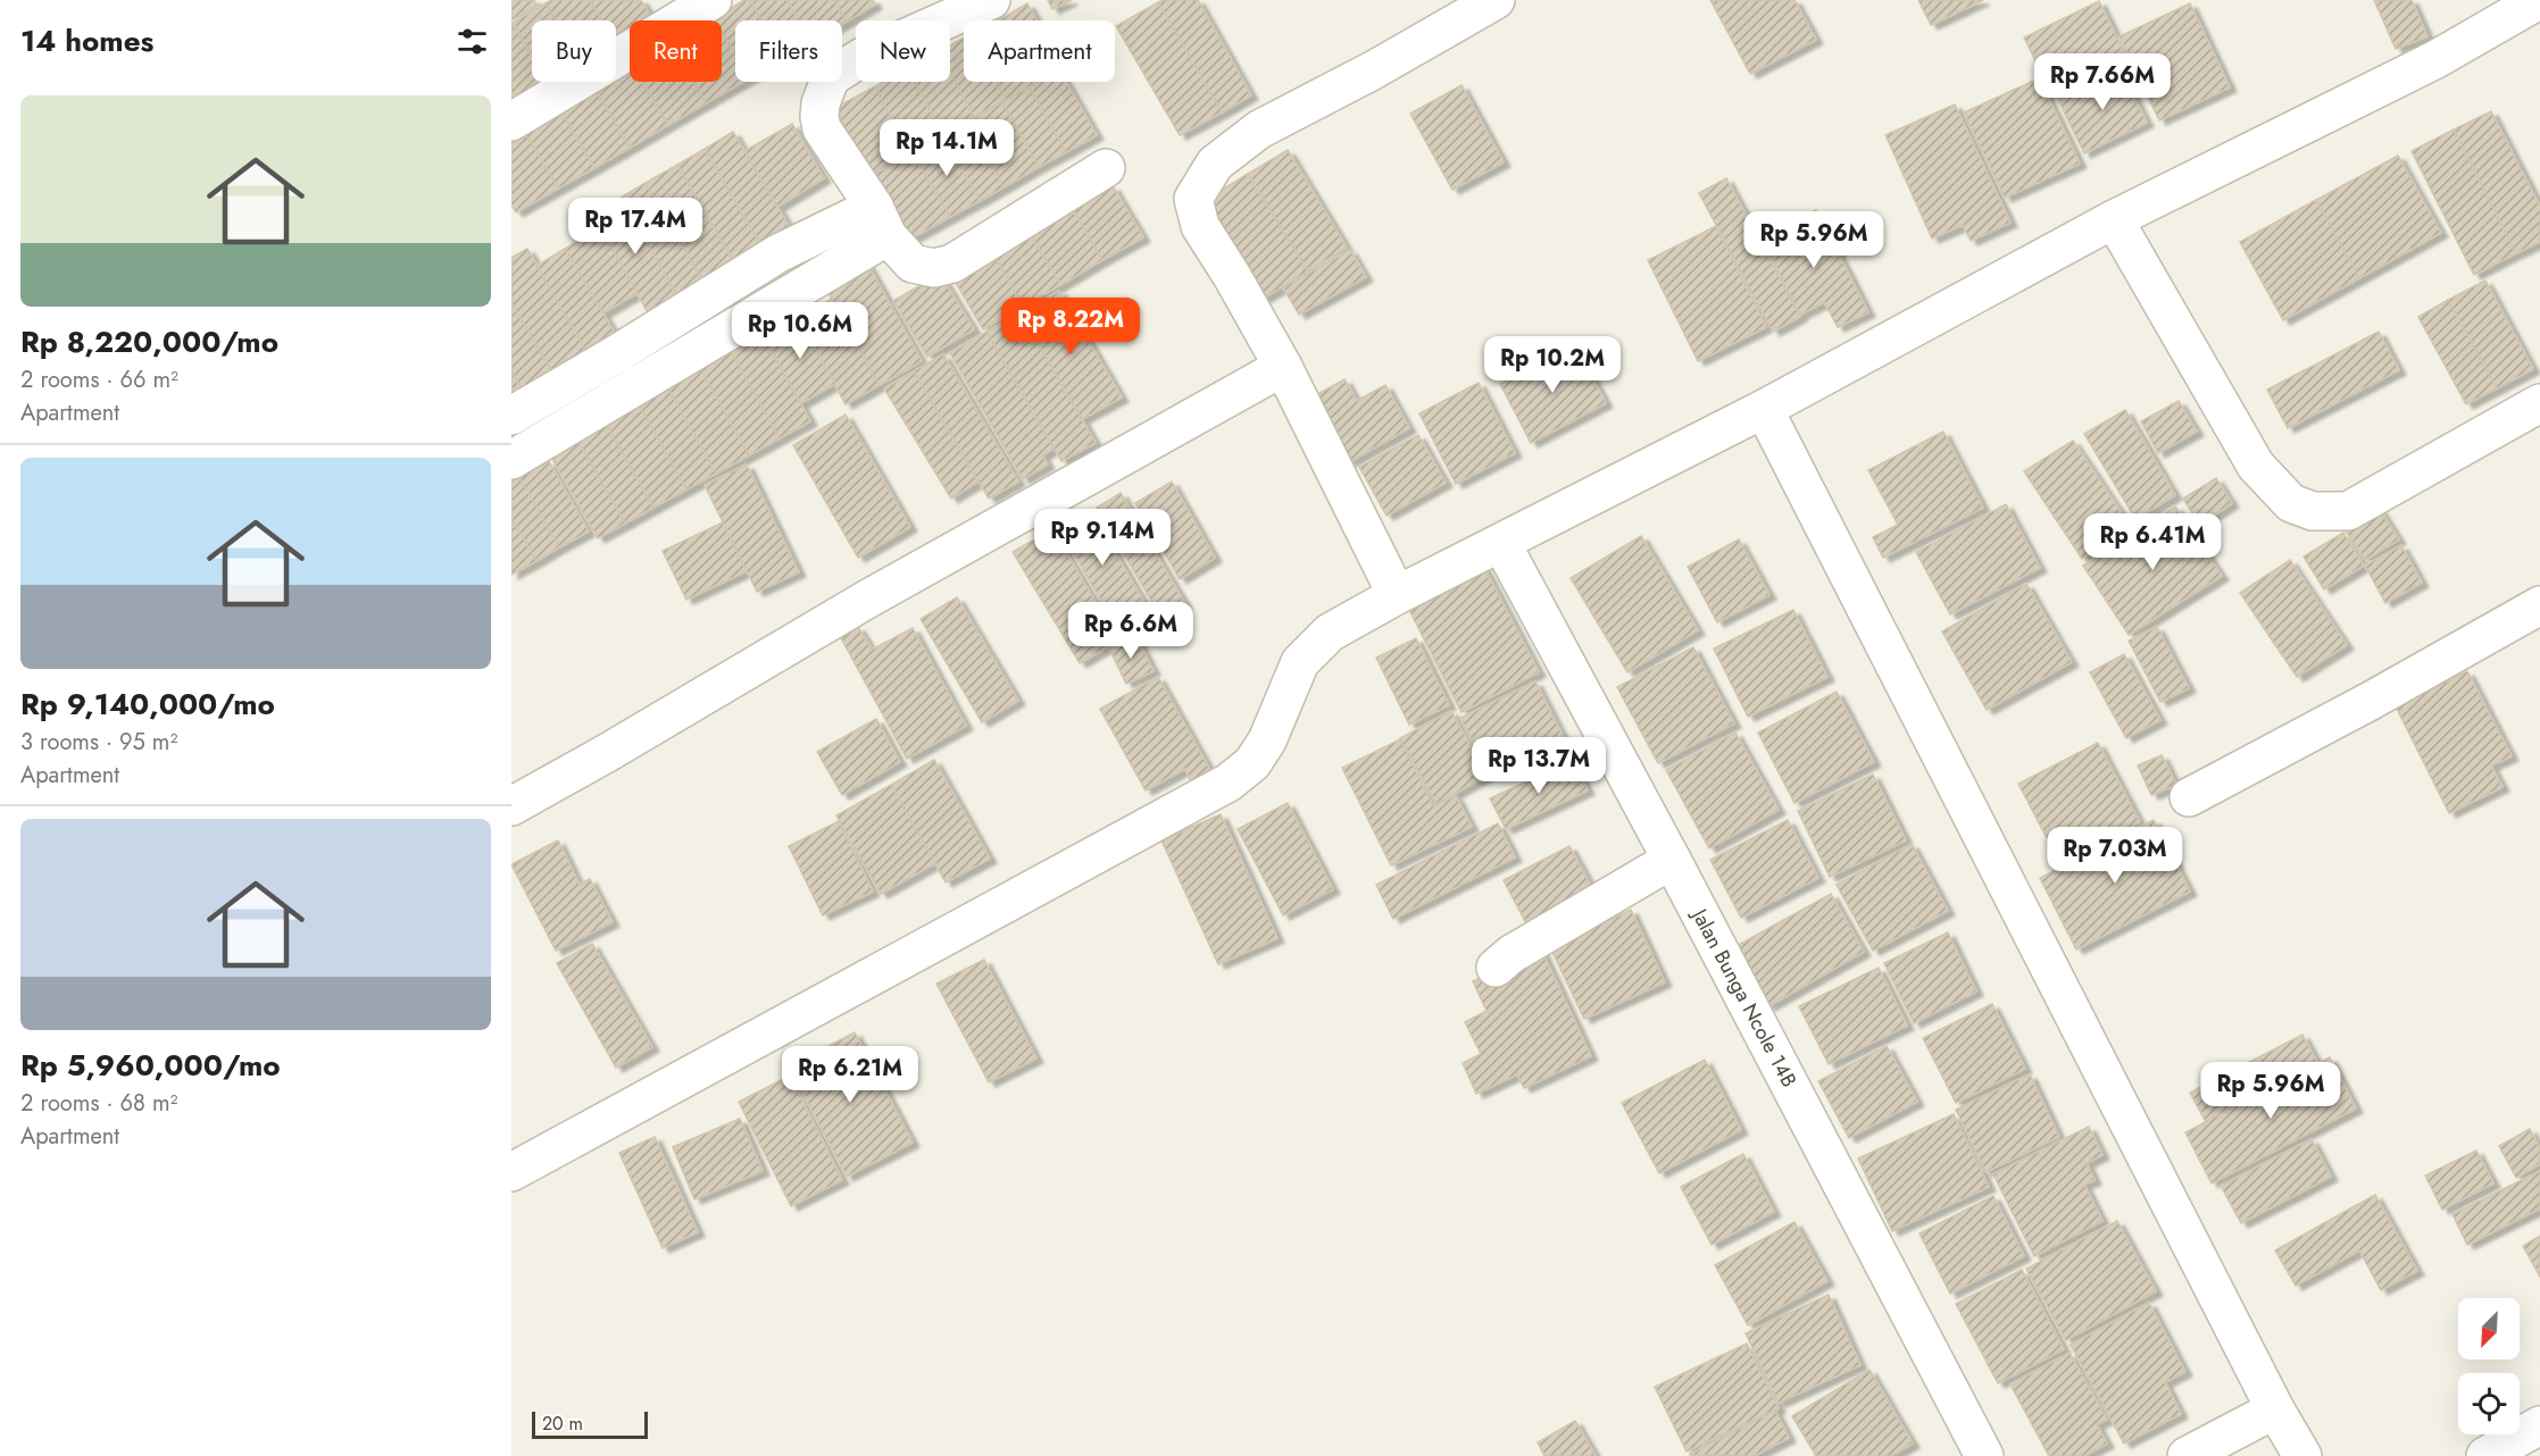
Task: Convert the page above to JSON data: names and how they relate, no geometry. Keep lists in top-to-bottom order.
{
  "streets": {
    "street": ["Jalan Bunga Ncole 14B"]
  },
  "scale_bar": "20 m",
  "north": "bottom left",
  "page": {
    "heading": "14 homes",
    "chip": [
      "Buy",
      "Rent",
      "Filters",
      "New",
      "Apartment"
    ],
    "price": [
      "Rp 7.66M",
      "Rp 14.1M",
      "Rp 17.4M",
      "Rp 5.96M",
      "Rp 8.22M",
      "Rp 10.6M",
      "Rp 10.2M",
      "Rp 9.14M",
      "Rp 6.41M",
      "Rp 6.6M",
      "Rp 13.7M",
      "Rp 7.03M",
      "Rp 6.21M",
      "Rp 5.96M"
    ],
    "list": [
      {
        "name": "Rp 8,220,000/mo",
        "note": "2 rooms · 66 m² · Apartment"
      },
      {
        "name": "Rp 9,140,000/mo",
        "note": "3 rooms · 95 m² · Apartment"
      },
      {
        "name": "Rp 5,960,000/mo",
        "note": "2 rooms · 68 m² · Apartment"
      }
    ],
    "scale": "20 m"
  }
}
